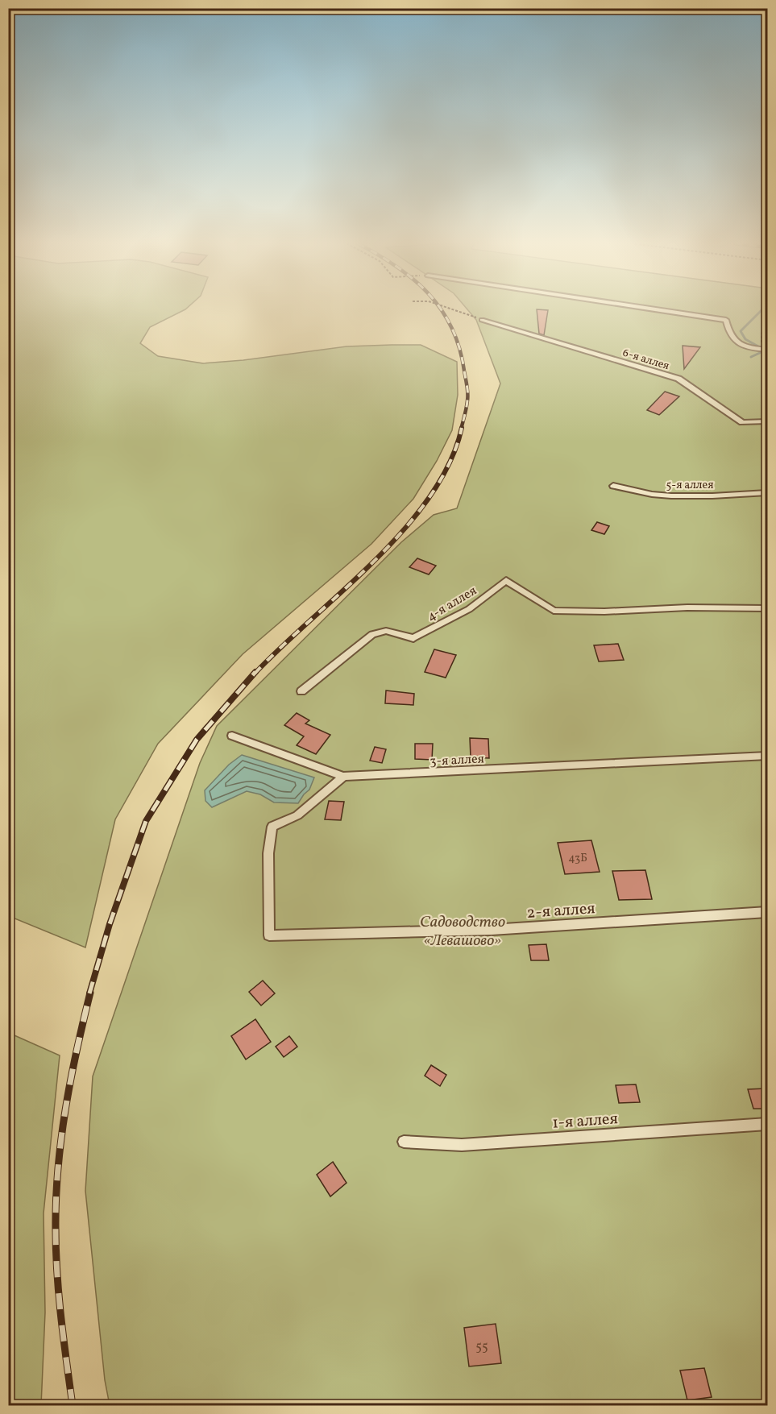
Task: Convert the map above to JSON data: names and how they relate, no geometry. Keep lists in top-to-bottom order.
{
  "streets": {
    "lane": [
      "6-я аллея",
      "5-я аллея",
      "4-я аллея",
      "3-я аллея",
      "2-я аллея",
      "1-я аллея"
    ]
  },
  "crossings": [
    ["3-я аллея", "2-я аллея"]
  ],
  "parks": ["Садоводство «Левашово»"],
  "house_numbers": ["43Б", "55"]
}
